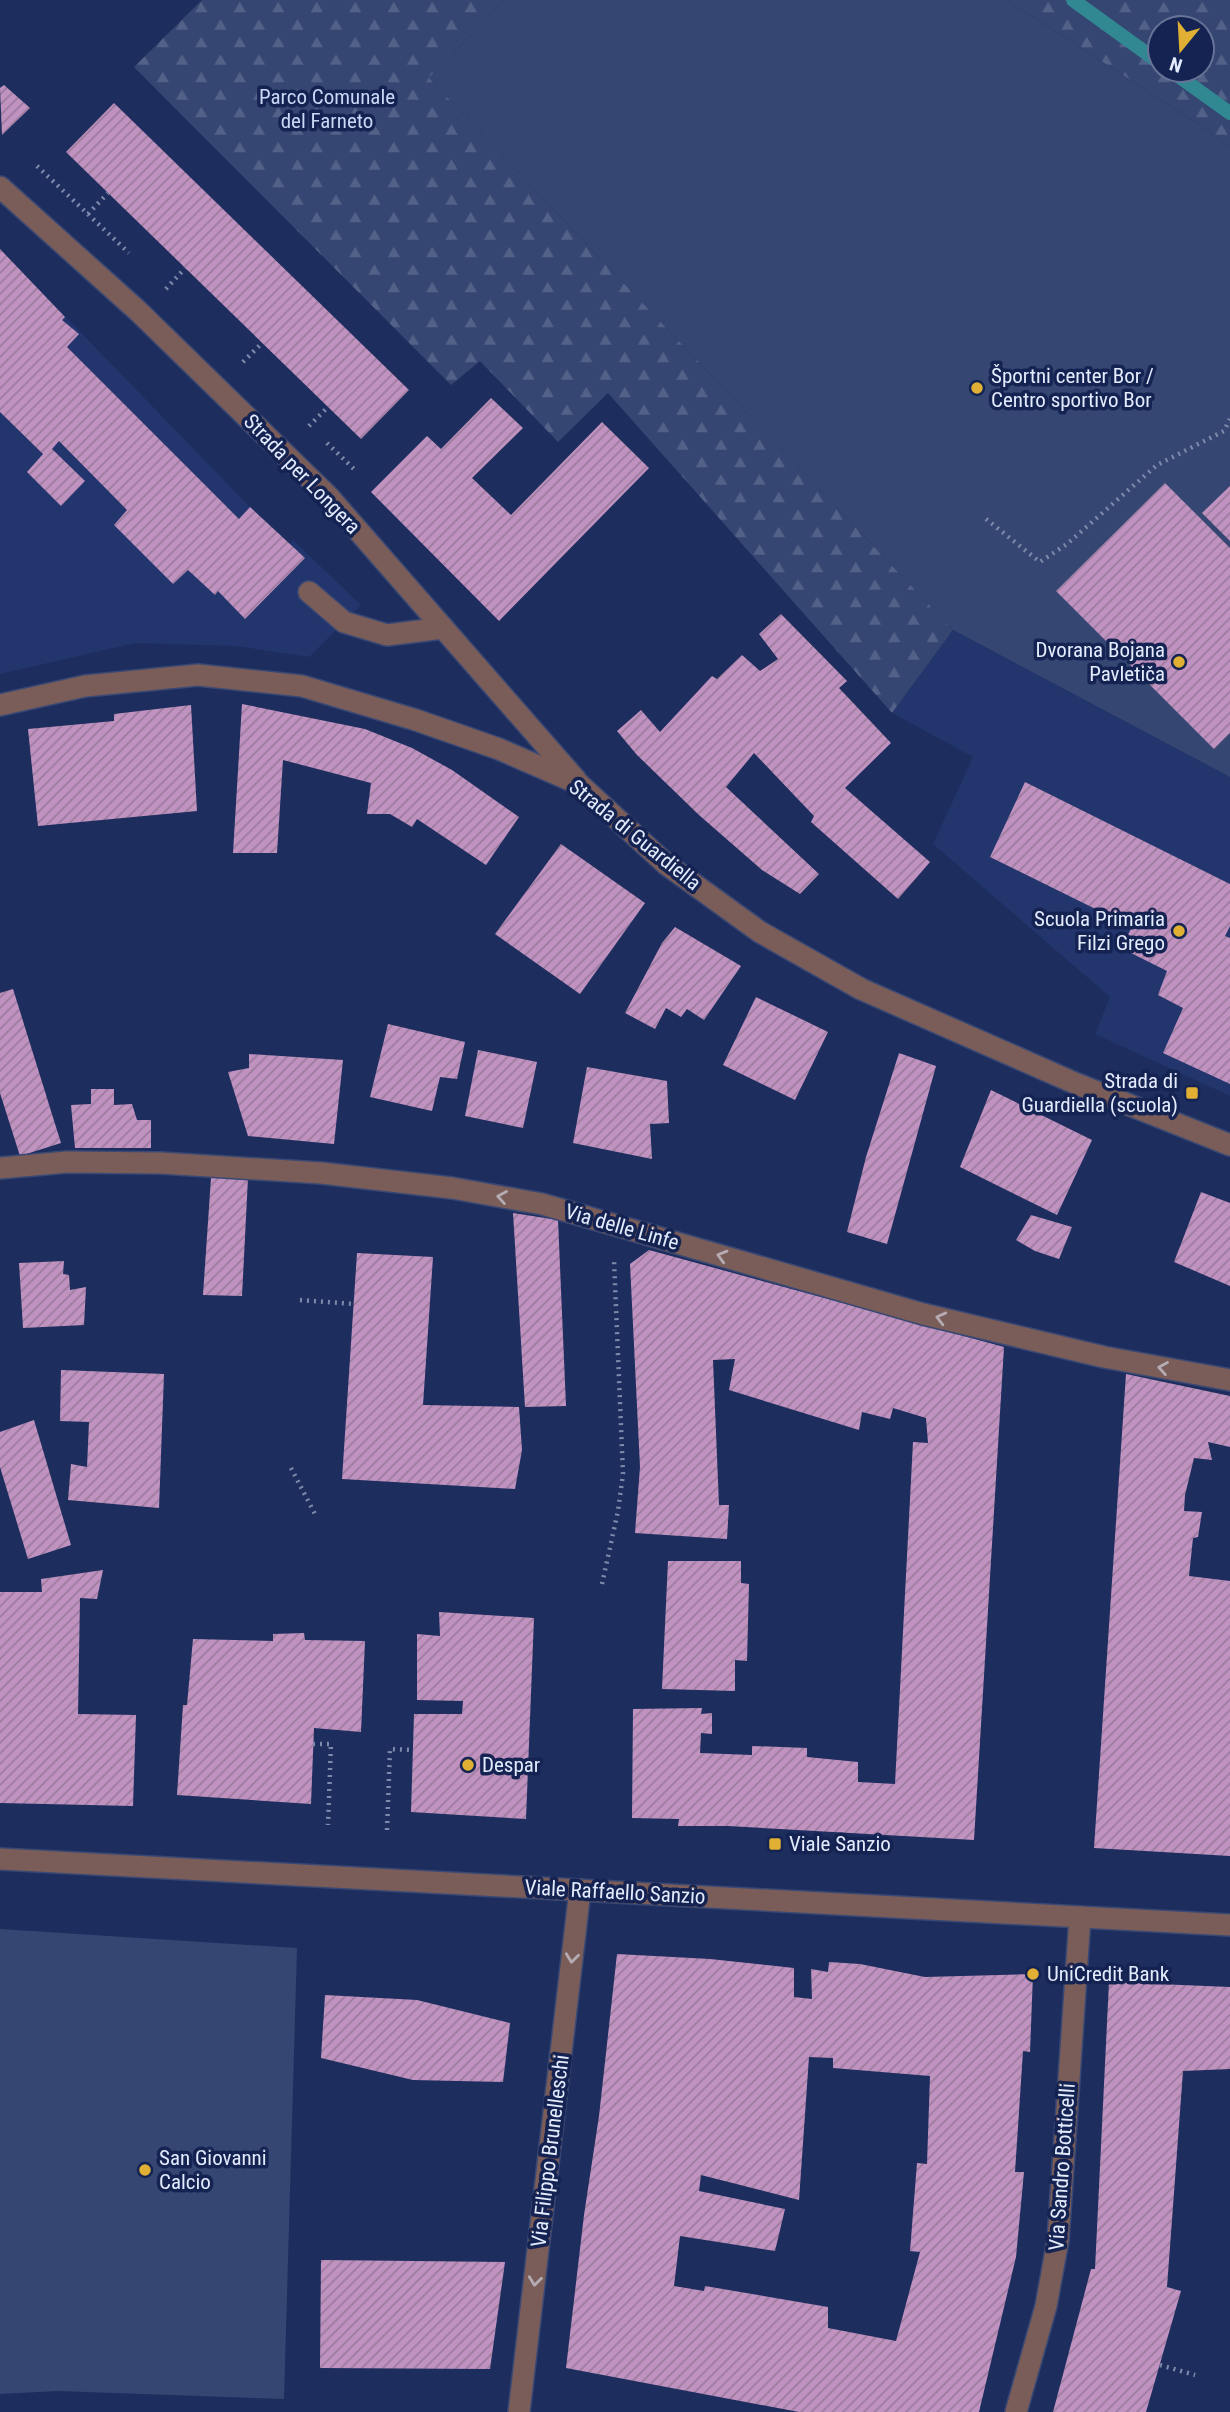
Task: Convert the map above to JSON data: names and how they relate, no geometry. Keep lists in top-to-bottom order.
{
  "streets": {
    "street": [
      "Strada per Longera",
      "Strada di Guardiella",
      "Via delle Linfe",
      "Viale Raffaello Sanzio",
      "Via Filippo Brunelleschi",
      "Via Sandro Botticelli"
    ]
  },
  "crossings": [
    ["Strada per Longera", "Strada di Guardiella"],
    ["Viale Raffaello Sanzio", "Via Filippo Brunelleschi"],
    ["Viale Raffaello Sanzio", "Via Sandro Botticelli"]
  ],
  "one_way": ["Via delle Linfe", "Via Filippo Brunelleschi"],
  "parks": ["Parco Comunale del Farneto"],
  "places": {
    "other": [
      "Športni center Bor / Centro sportivo Bor",
      "Dvorana Bojana Pavletiča",
      "Scuola Primaria Filzi Grego",
      "Despar",
      "UniCredit Bank",
      "San Giovanni Calcio"
    ],
    "transit": ["Strada di Guardiella (scuola)", "Viale Sanzio"]
  },
  "north": "bottom"
}
